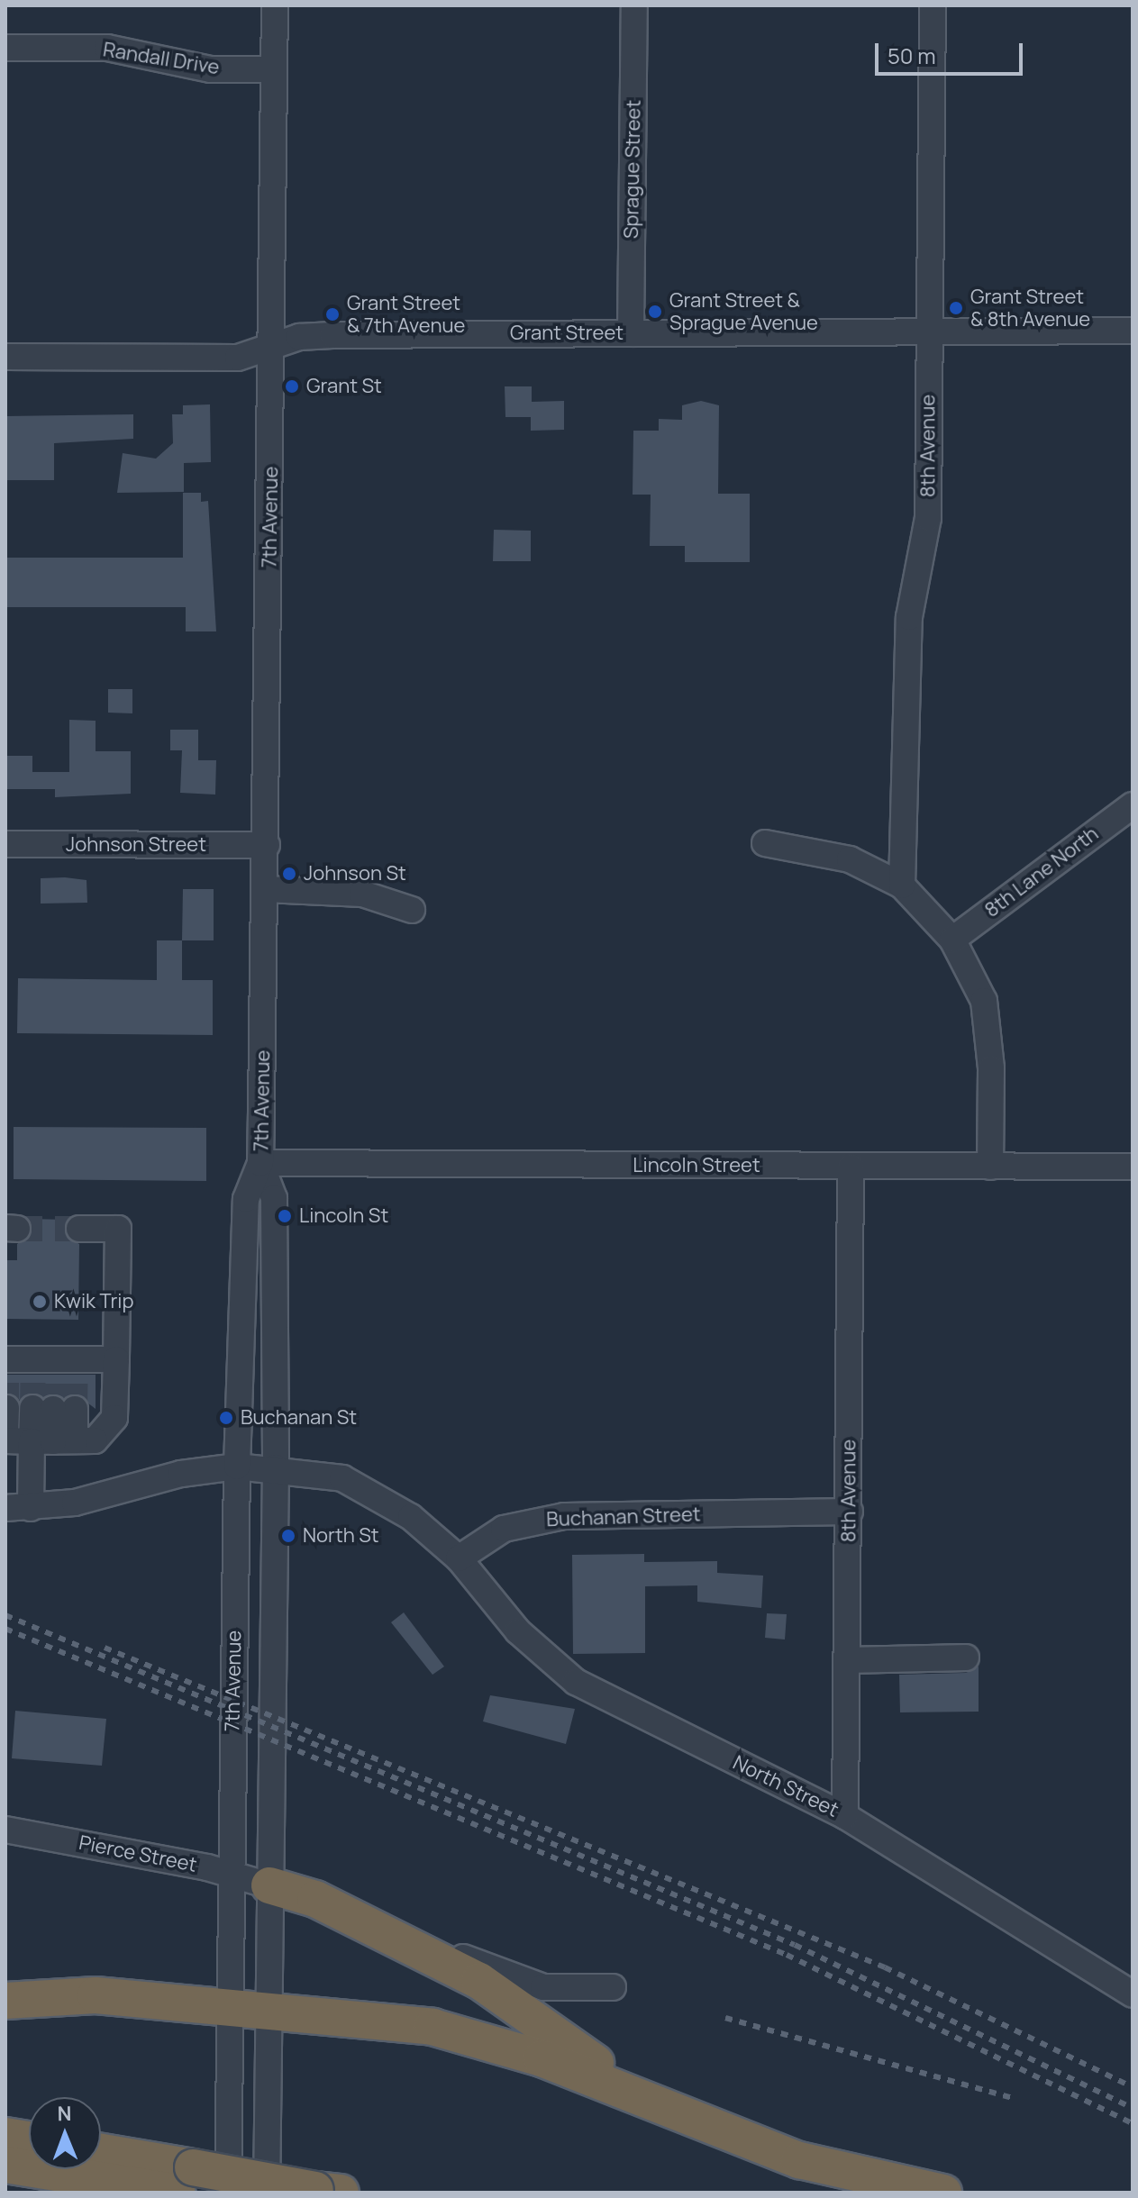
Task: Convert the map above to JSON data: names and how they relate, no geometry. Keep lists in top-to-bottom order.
{
  "streets": {
    "street": [
      "Randall Drive",
      "Sprague Street",
      "Grant Street",
      "8th Avenue",
      "7th Avenue",
      "Johnson Street",
      "8th Lane North",
      "Lincoln Street",
      "Buchanan Street",
      "North Street",
      "Pierce Street"
    ]
  },
  "crossings": [
    ["Randall Drive", "7th Avenue"],
    ["Sprague Street", "Grant Street"],
    ["Grant Street", "8th Avenue"],
    ["Grant Street", "7th Avenue"],
    ["8th Avenue", "Lincoln Street"],
    ["8th Avenue", "Buchanan Street"],
    ["8th Avenue", "North Street"],
    ["7th Avenue", "Johnson Street"],
    ["7th Avenue", "Lincoln Street"],
    ["7th Avenue", "Pierce Street"],
    ["Buchanan Street", "North Street"]
  ],
  "places": [
    "Grant Street & 8th Avenue",
    "Grant Street & Sprague Avenue",
    "Grant Street & 7th Avenue",
    "Grant St",
    "Johnson St",
    "Lincoln St",
    "Kwik Trip",
    "Buchanan St",
    "North St"
  ],
  "scale_bar": "50 m",
  "north": "top"
}
